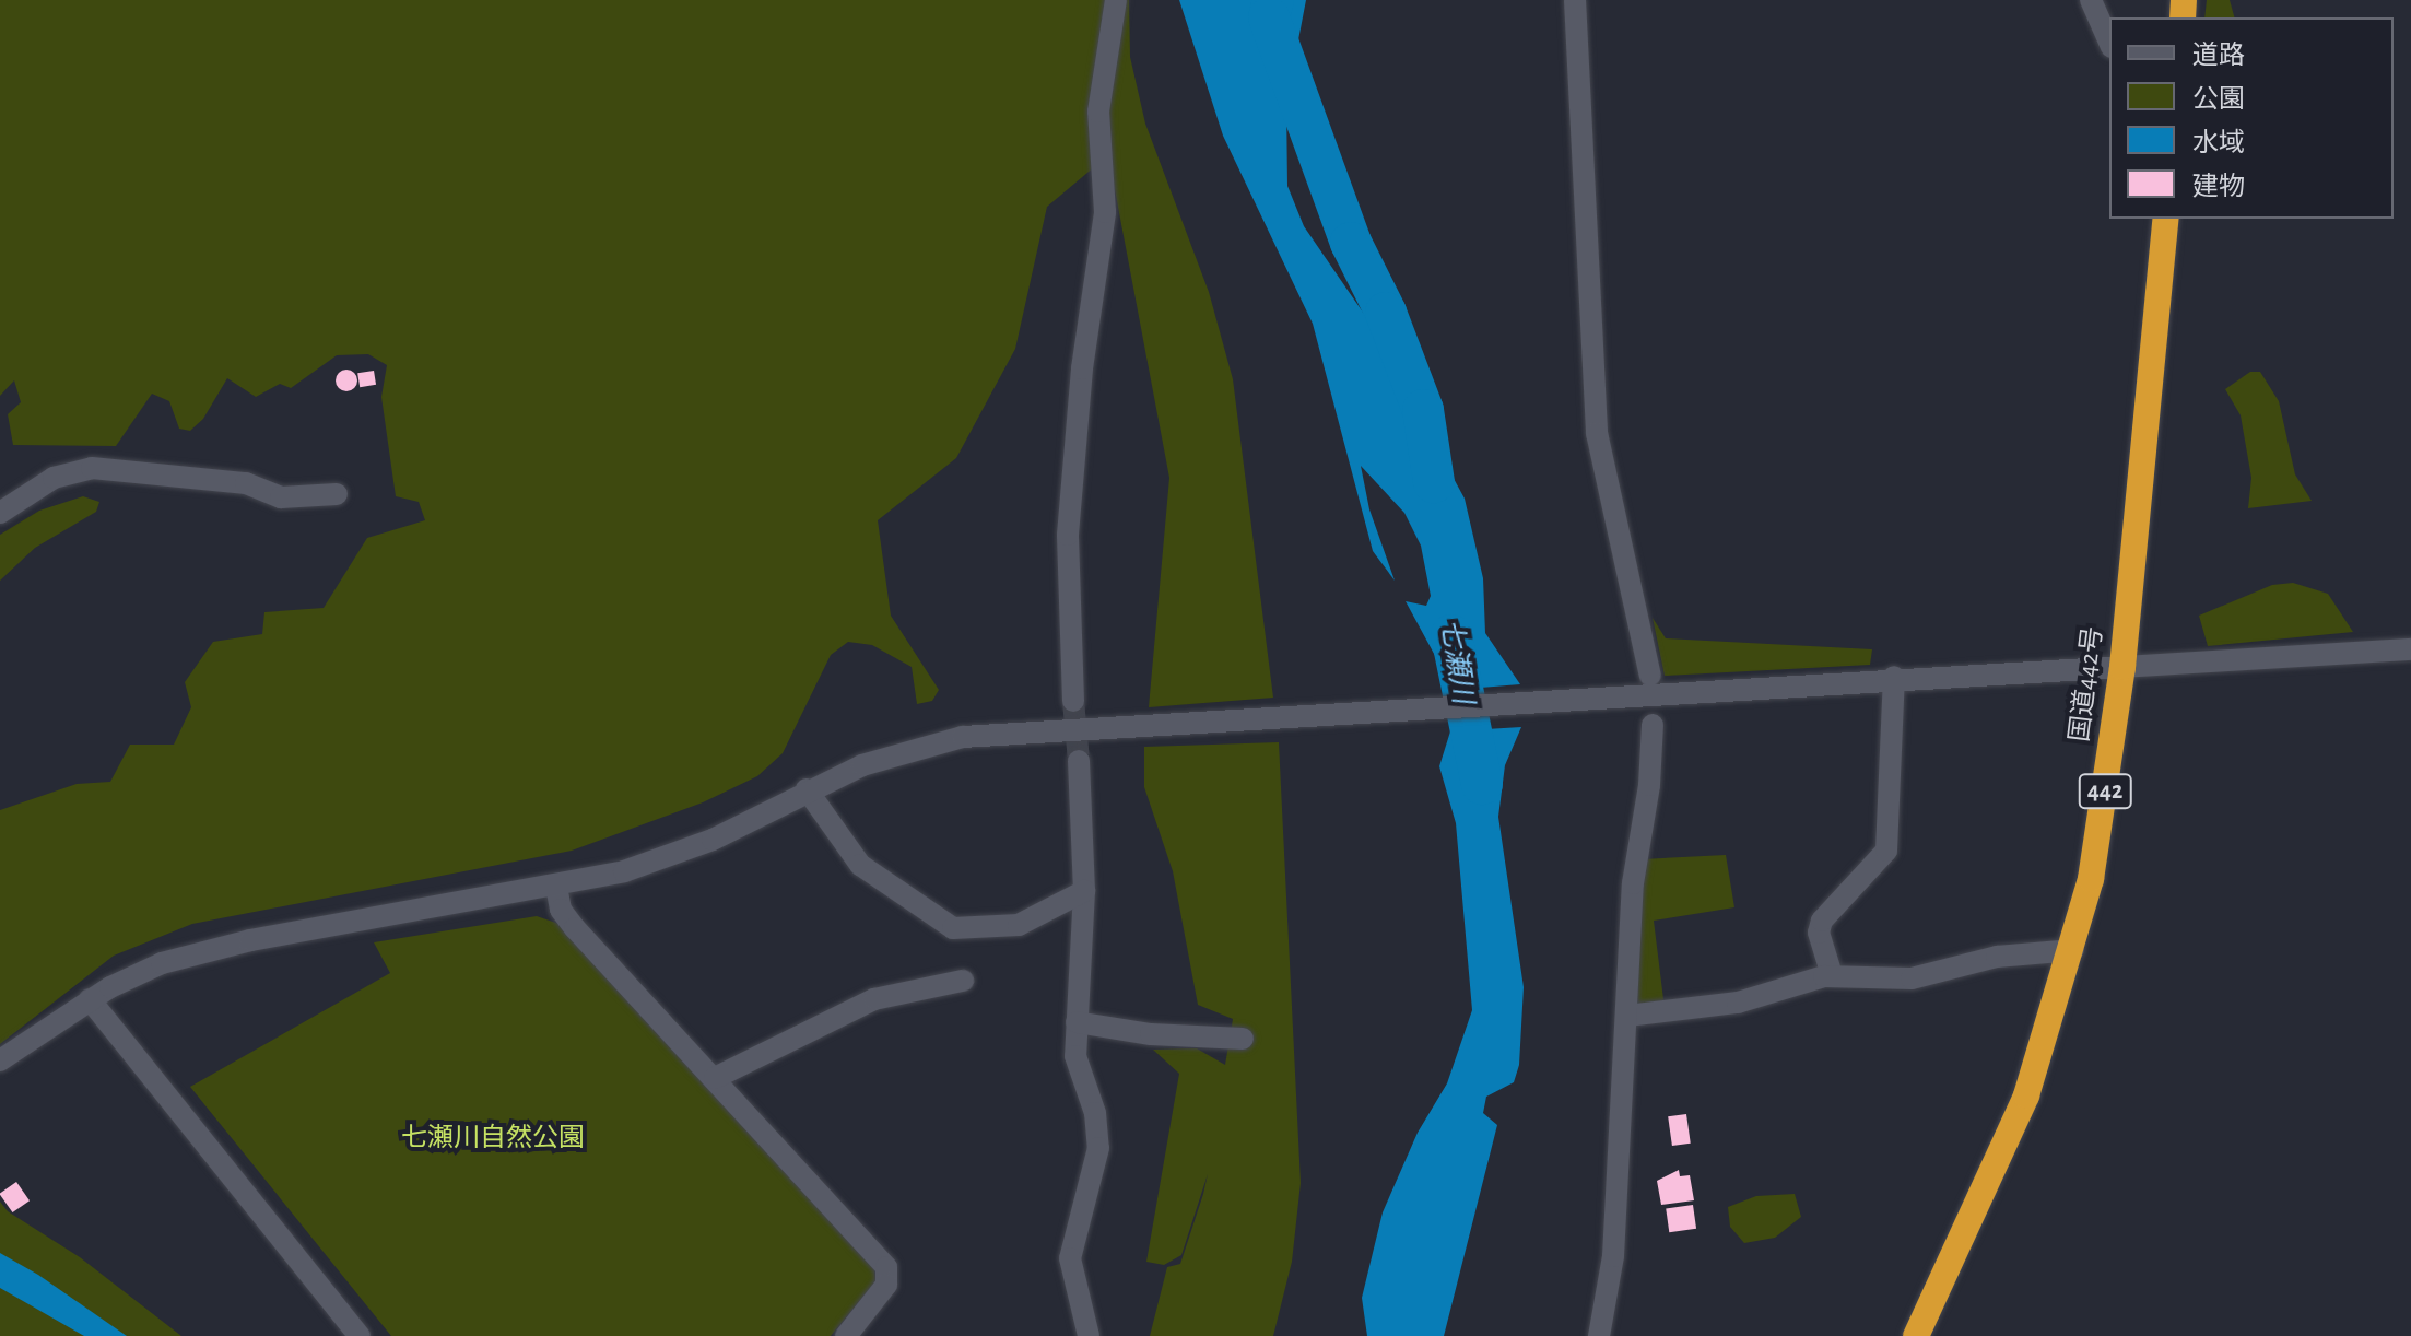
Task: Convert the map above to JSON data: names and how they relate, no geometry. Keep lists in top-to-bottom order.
{
  "streets": {
    "highway": ["国道442号", "442"]
  },
  "water": ["七瀬川"],
  "parks": ["七瀬川自然公園"],
  "legend": [
    "道路",
    "公園",
    "水域",
    "建物"
  ]
}
